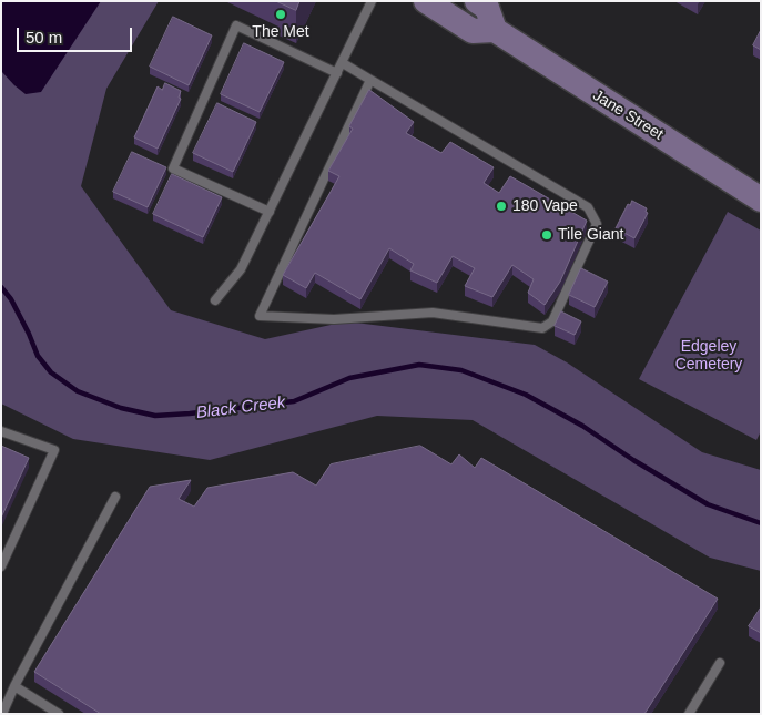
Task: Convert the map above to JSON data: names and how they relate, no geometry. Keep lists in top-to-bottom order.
{
  "streets": {
    "main road": ["Jane Street"]
  },
  "water": ["Black Creek"],
  "parks": ["Edgeley Cemetery"],
  "places": ["The Met", "180 Vape", "Tile Giant"],
  "scale_bar": "50 m"
}
